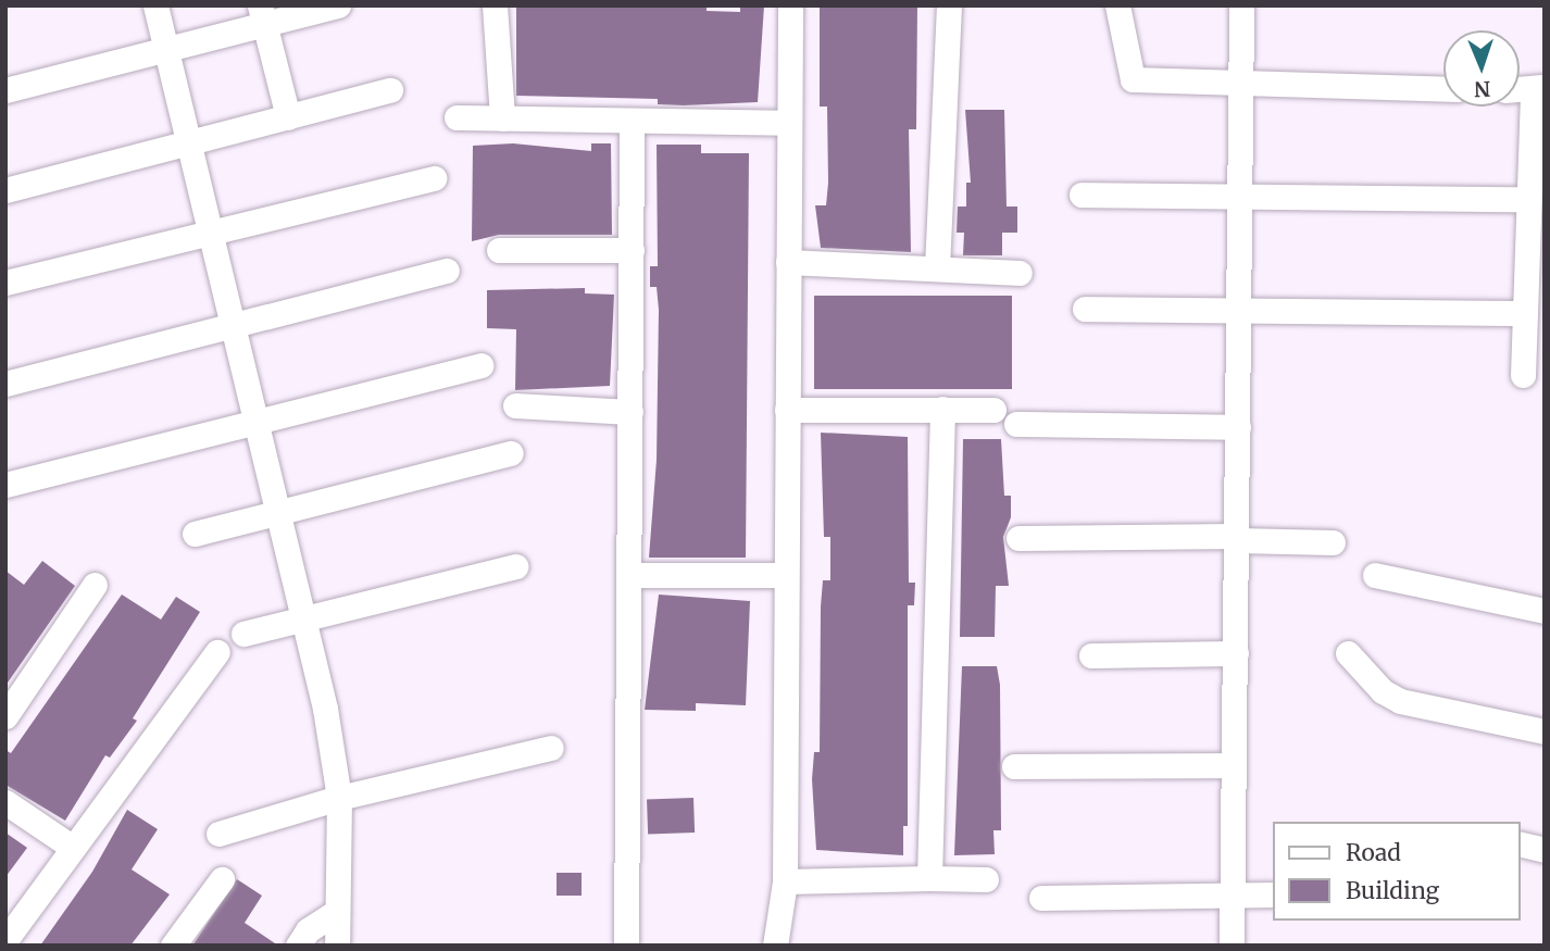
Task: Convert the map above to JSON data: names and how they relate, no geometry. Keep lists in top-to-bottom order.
{
  "legend": ["Road", "Building"],
  "north": "bottom"
}
